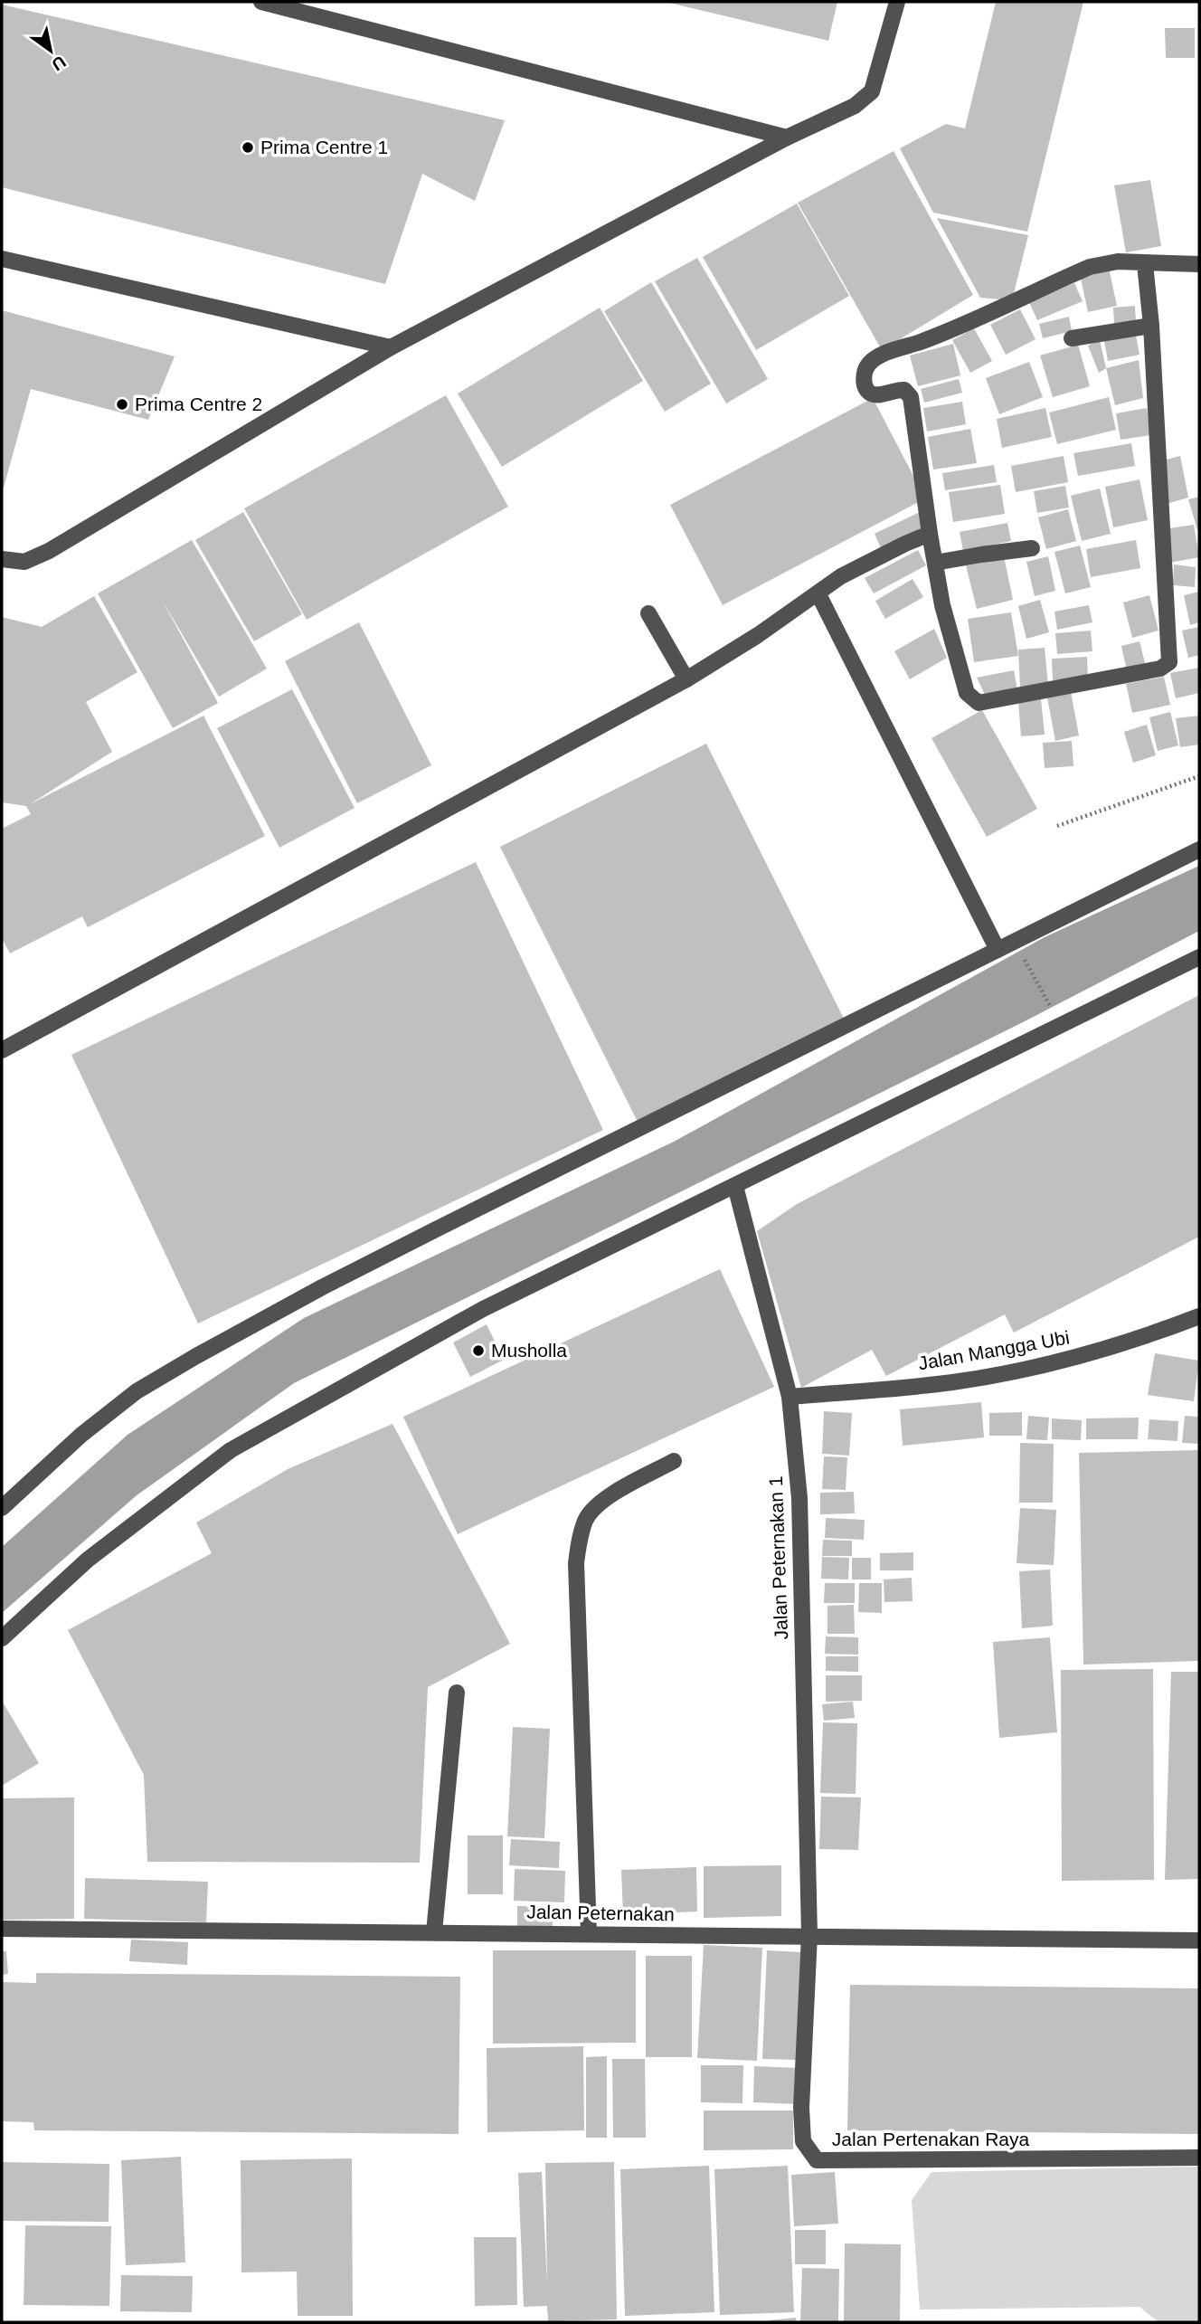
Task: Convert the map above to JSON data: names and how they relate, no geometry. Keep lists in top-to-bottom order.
{
  "streets": {
    "street": [
      "Jalan Mangga Ubi",
      "Jalan Peternakan 1",
      "Jalan Peternakan",
      "Jalan Pertenakan Raya"
    ]
  },
  "crossings": [
    ["Jalan Mangga Ubi", "Jalan Peternakan 1"],
    ["Jalan Peternakan 1", "Jalan Peternakan"],
    ["Jalan Peternakan 1", "Jalan Pertenakan Raya"],
    ["Jalan Peternakan", "Jalan Pertenakan Raya"]
  ],
  "places": ["Prima Centre 1", "Prima Centre 2", "Musholla"],
  "north": "bottom right"
}
